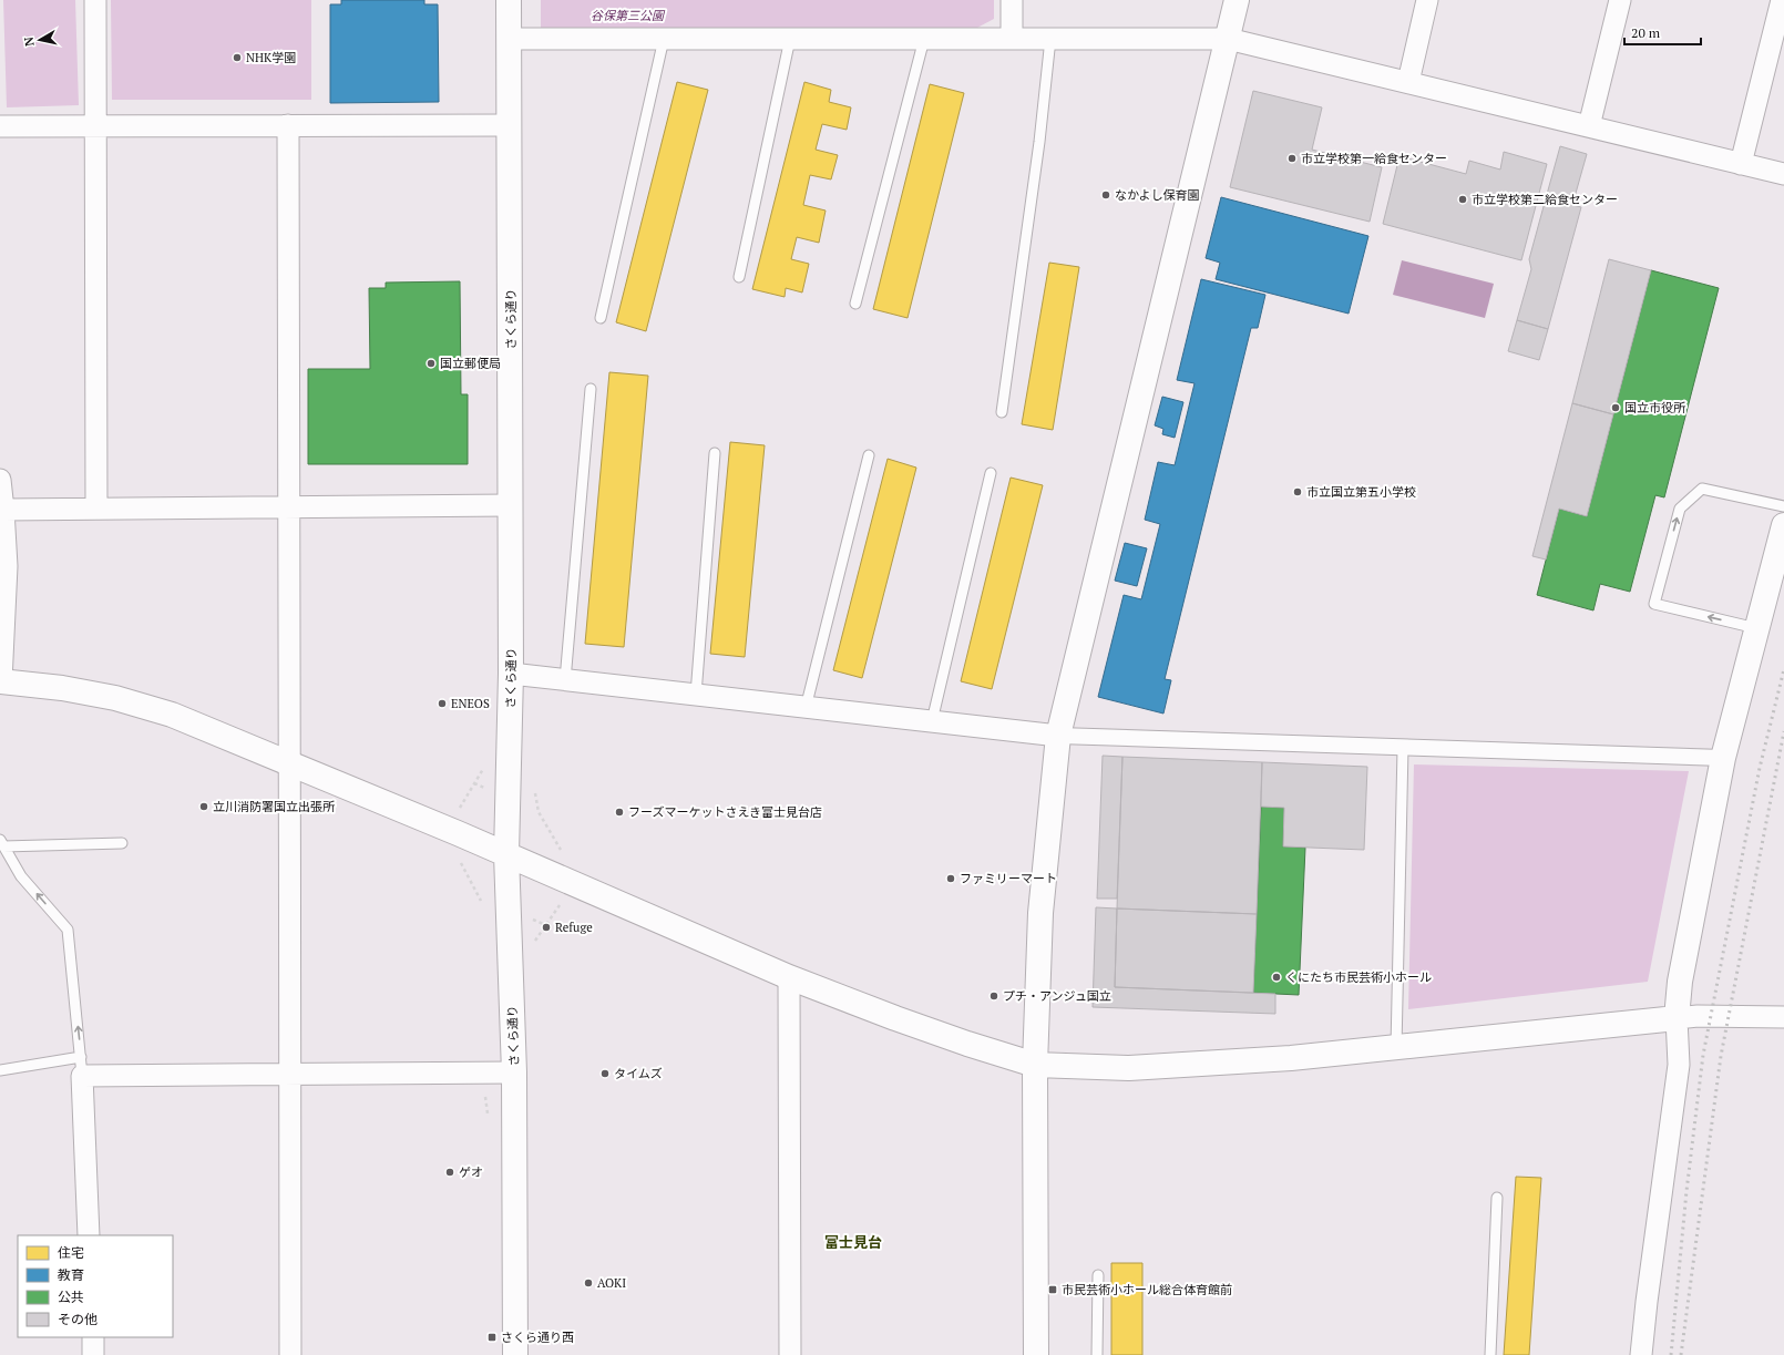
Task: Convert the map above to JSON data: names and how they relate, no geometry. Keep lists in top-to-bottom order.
{
  "streets": {
    "street": ["さくら通り"]
  },
  "districts": ["富士見台"],
  "parks": ["谷保第三公園"],
  "places": {
    "other": [
      "NHK学園",
      "市立学校第一給食センター",
      "なかよし保育園",
      "市立学校第二給食センター",
      "国立郵便局",
      "国立市役所",
      "市立国立第五小学校",
      "ENEOS",
      "立川消防署国立出張所",
      "フーズマーケットさえき富士見台店",
      "ファミリーマート",
      "Refuge",
      "くにたち市民芸術小ホール",
      "プチ・アンジュ国立",
      "タイムズ",
      "ゲオ",
      "AOKI"
    ],
    "transit": ["市民芸術小ホール総合体育館前", "さくら通り西"]
  },
  "legend": [
    "住宅",
    "教育",
    "公共",
    "その他"
  ],
  "scale_bar": "20 m",
  "north": "left"
}
